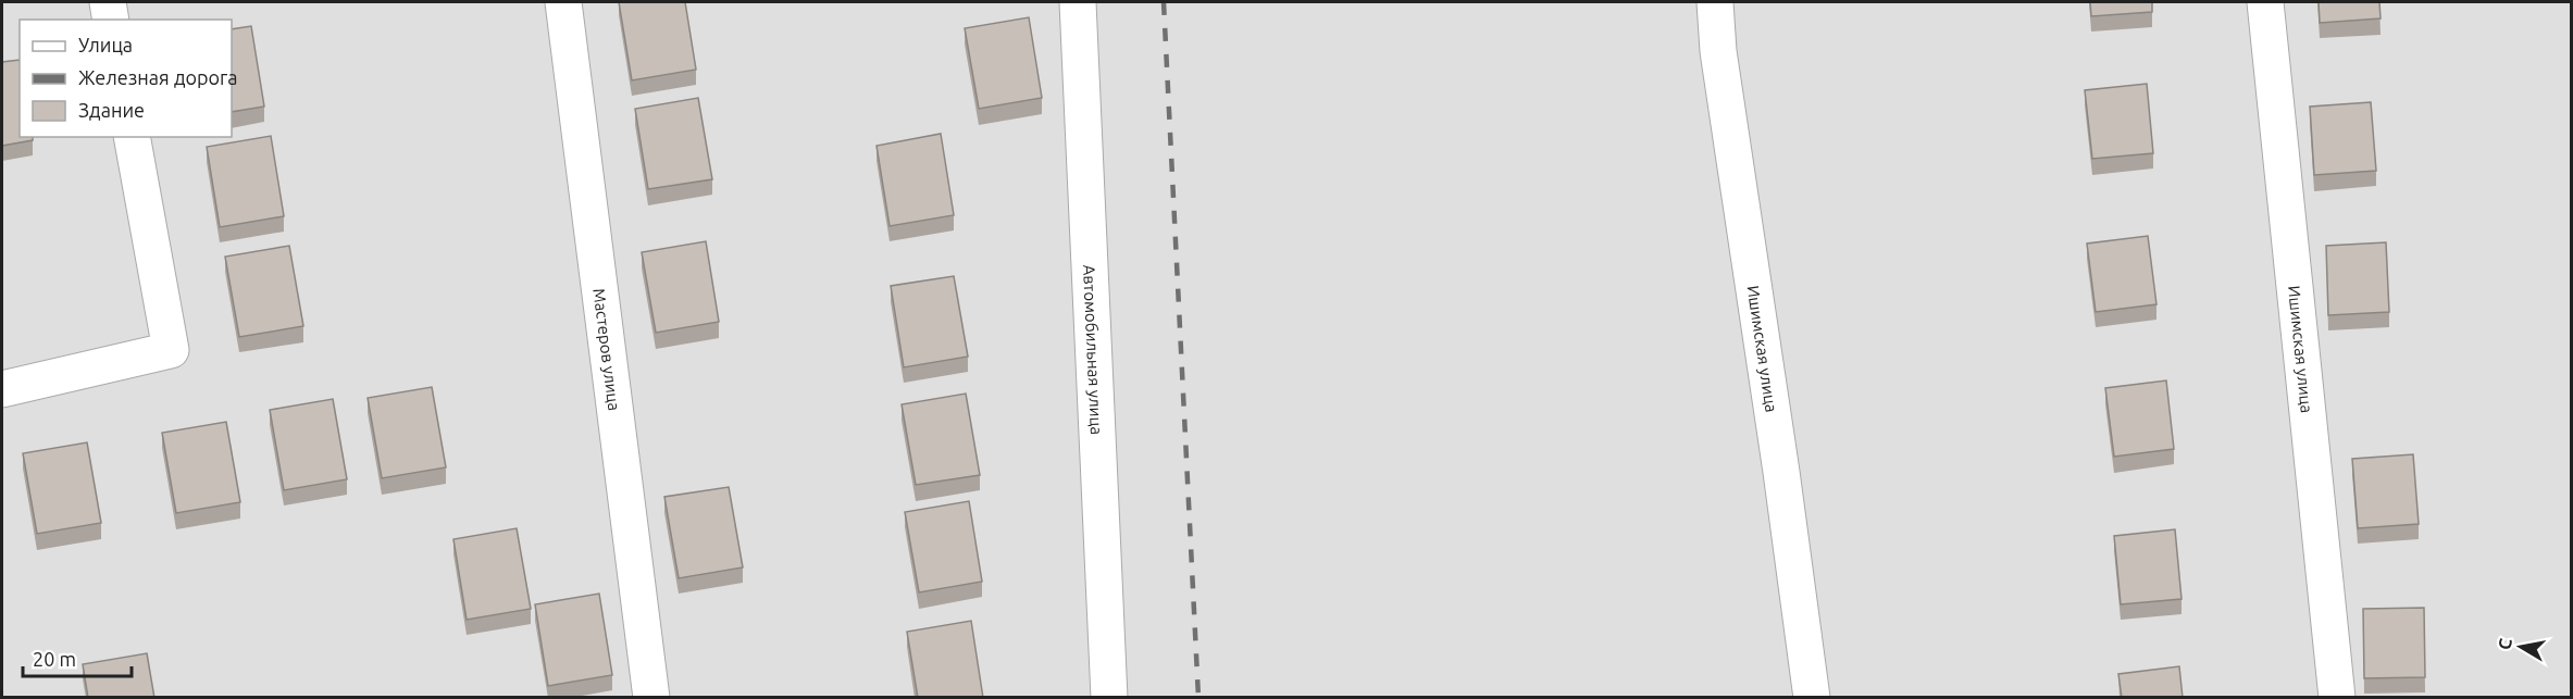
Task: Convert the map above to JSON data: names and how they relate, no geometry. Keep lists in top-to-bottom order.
{
  "streets": {
    "street": ["Ишимская улица", "Мастеров улица", "Автомобильная улица"]
  },
  "legend": ["Улица", "Железная дорога", "Здание"],
  "scale_bar": "20 m",
  "north": "left"
}
